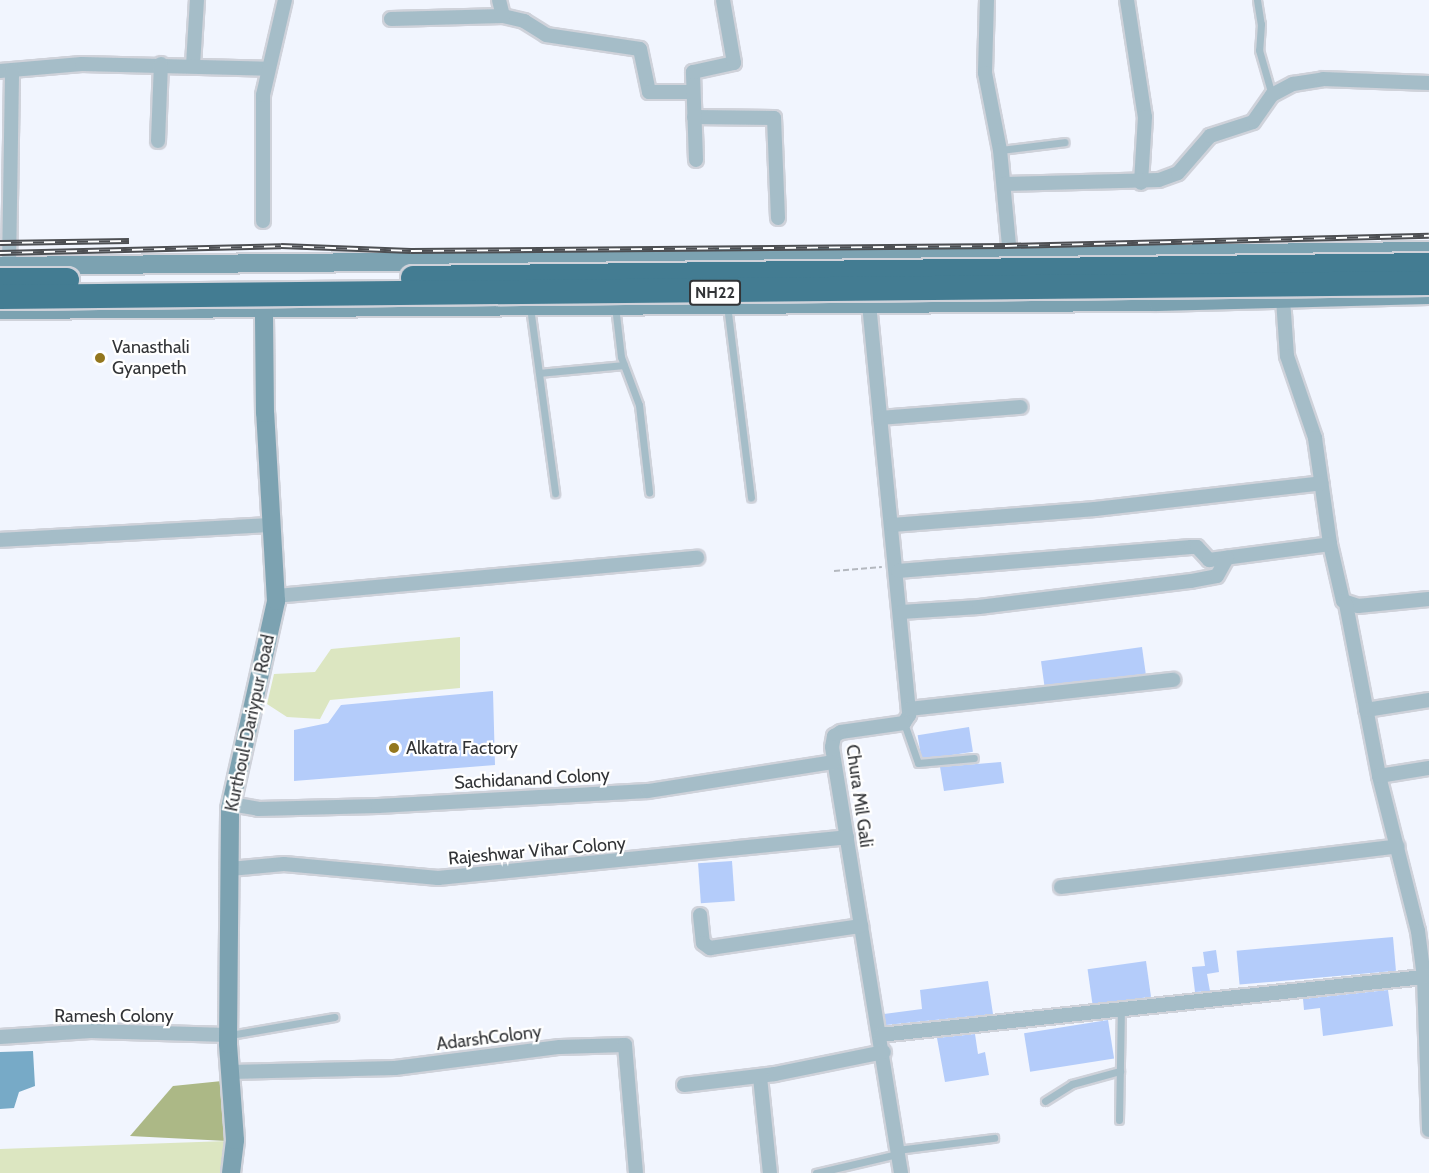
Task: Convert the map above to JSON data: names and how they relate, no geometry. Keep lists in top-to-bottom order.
{
  "streets": {
    "highway": ["NH22"],
    "street": [
      "Kurthoul-Dariypur Road",
      "Sachidanand Colony",
      "Chura Mil Gali",
      "Rajeshwar Vihar Colony",
      "Ramesh Colony",
      "AdarshColony"
    ]
  },
  "crossings": [
    ["Kurthoul-Dariypur Road", "Sachidanand Colony"],
    ["Kurthoul-Dariypur Road", "Rajeshwar Vihar Colony"],
    ["Kurthoul-Dariypur Road", "Ramesh Colony"],
    ["Kurthoul-Dariypur Road", "AdarshColony"],
    ["Sachidanand Colony", "Chura Mil Gali"],
    ["Chura Mil Gali", "Rajeshwar Vihar Colony"]
  ],
  "places": ["Vanasthali Gyanpeth", "Alkatra Factory"]
}
